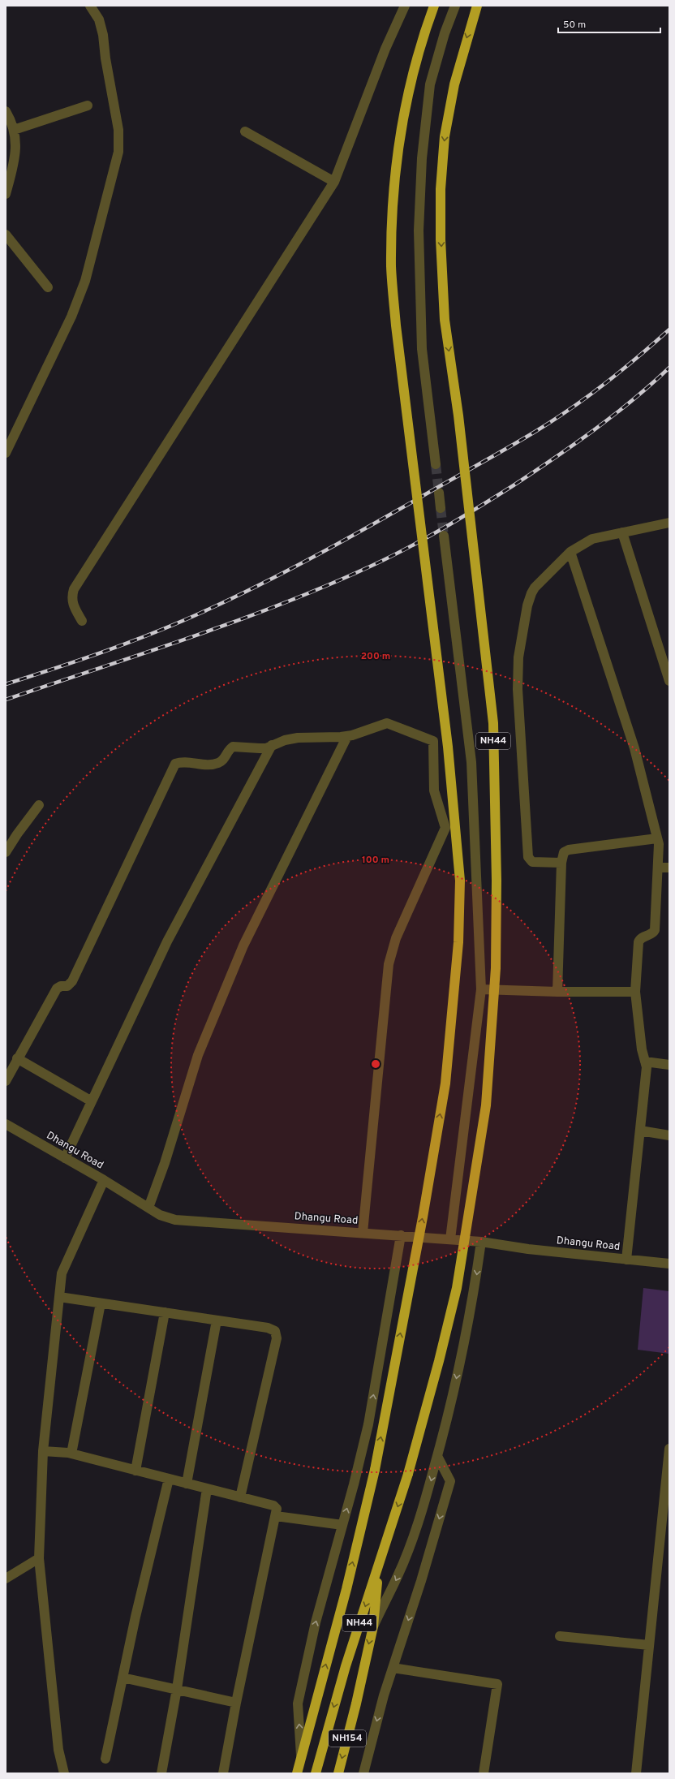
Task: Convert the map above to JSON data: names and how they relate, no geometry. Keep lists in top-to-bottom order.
{
  "streets": {
    "highway": ["NH44", "NH154"],
    "street": ["Dhangu Road"]
  },
  "scale_bar": "50 m",
  "rings": ["200 m", "100 m"]
}
